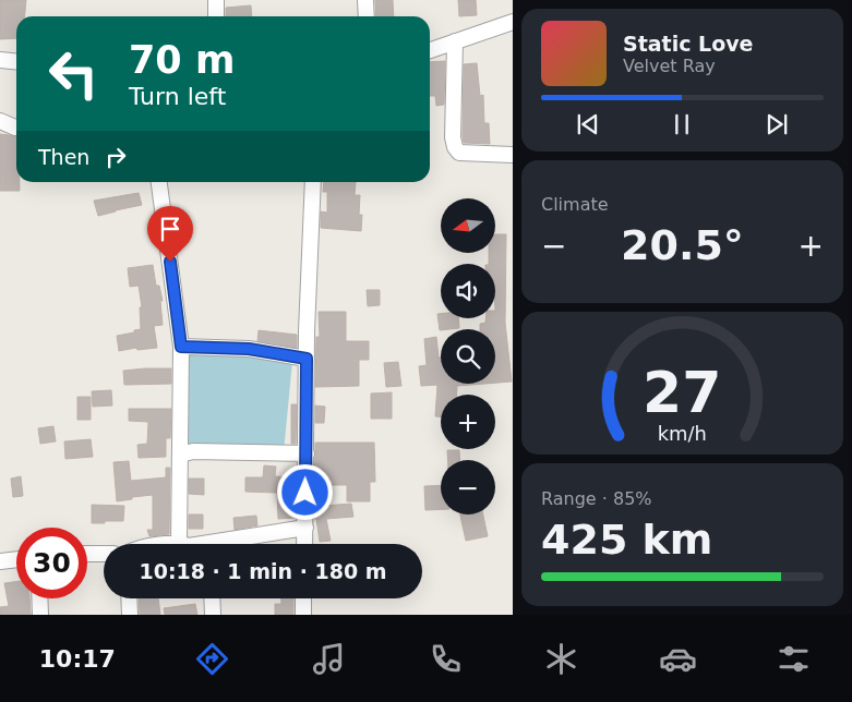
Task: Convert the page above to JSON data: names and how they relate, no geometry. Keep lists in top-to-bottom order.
{
  "north": "left",
  "page": {
    "turn": ["70 m", "Turn left"],
    "song": ["Static Love", "Velvet Ray"],
    "then": "Then",
    "tile": [
      "Climate",
      ["Range · 85%", "425 km"]
    ],
    "map_buttons": ["+", "−"],
    "heat": ["−", "20.5°", "+"],
    "limit": "30",
    "trip": "10:18 · 1 min · 180 m",
    "tabs": "10:17",
    "gauge": ["27", "km/h"]
  }
}
